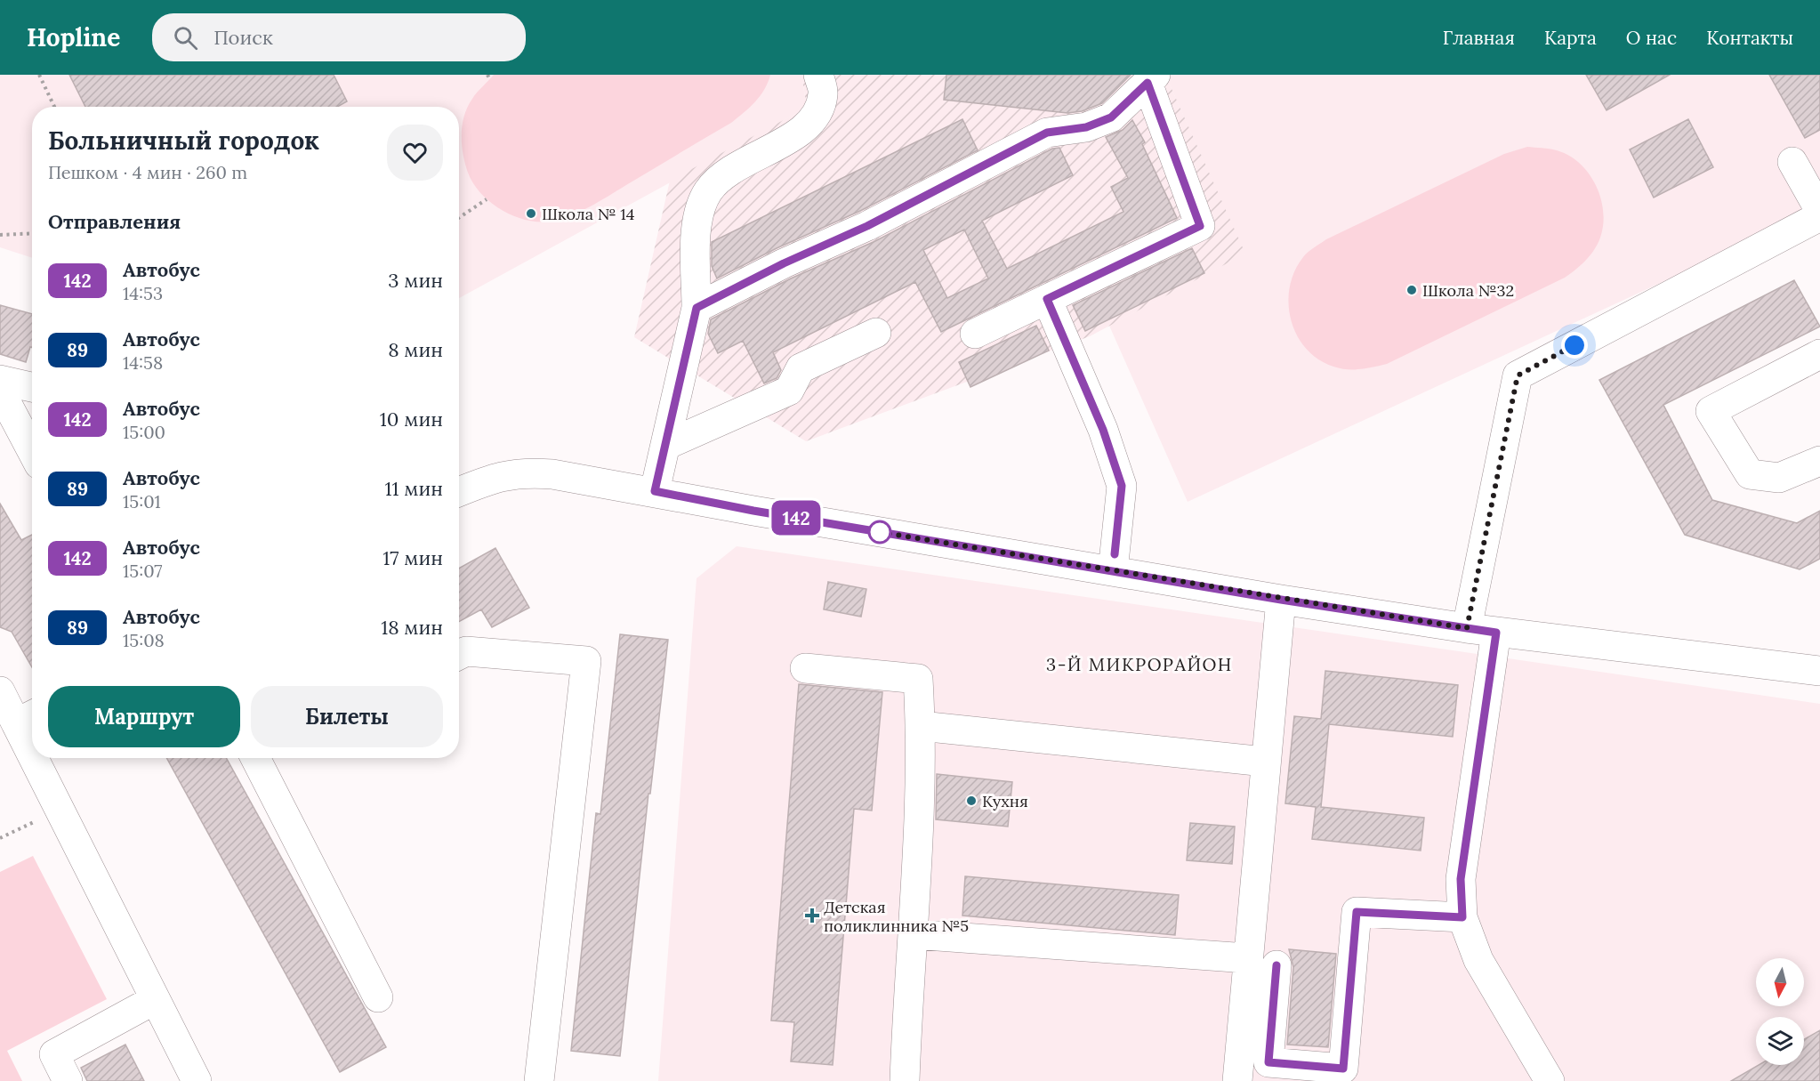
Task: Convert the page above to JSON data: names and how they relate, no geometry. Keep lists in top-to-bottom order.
{
  "districts": ["3-Й МИКРОРАЙОН"],
  "places": {
    "other": ["Школа № 14", "Школа №32", "Кухня"],
    "health": ["Детская поликлинника №5"]
  },
  "lines": ["bus line 142"],
  "north": "bottom",
  "page": {
    "header": "Hopline",
    "search": "Поиск",
    "nav": [
      "Главная",
      "Карта",
      "О нас",
      "Контакты"
    ],
    "on_map": "142",
    "heading": [
      ["Больничный городок", "Пешком · 4 мин · 260 m"],
      "Отправления"
    ],
    "list": [
      {
        "mark": "142",
        "name": "Автобус",
        "note": "14:53",
        "value": "3 мин"
      },
      {
        "mark": "89",
        "name": "Автобус",
        "note": "14:58",
        "value": "8 мин"
      },
      {
        "mark": "142",
        "name": "Автобус",
        "note": "15:00",
        "value": "10 мин"
      },
      {
        "mark": "89",
        "name": "Автобус",
        "note": "15:01",
        "value": "11 мин"
      },
      {
        "mark": "142",
        "name": "Автобус",
        "note": "15:07",
        "value": "17 мин"
      },
      {
        "mark": "89",
        "name": "Автобус",
        "note": "15:08",
        "value": "18 мин"
      }
    ],
    "buttons": ["Маршрут", "Билеты"]
  }
}
